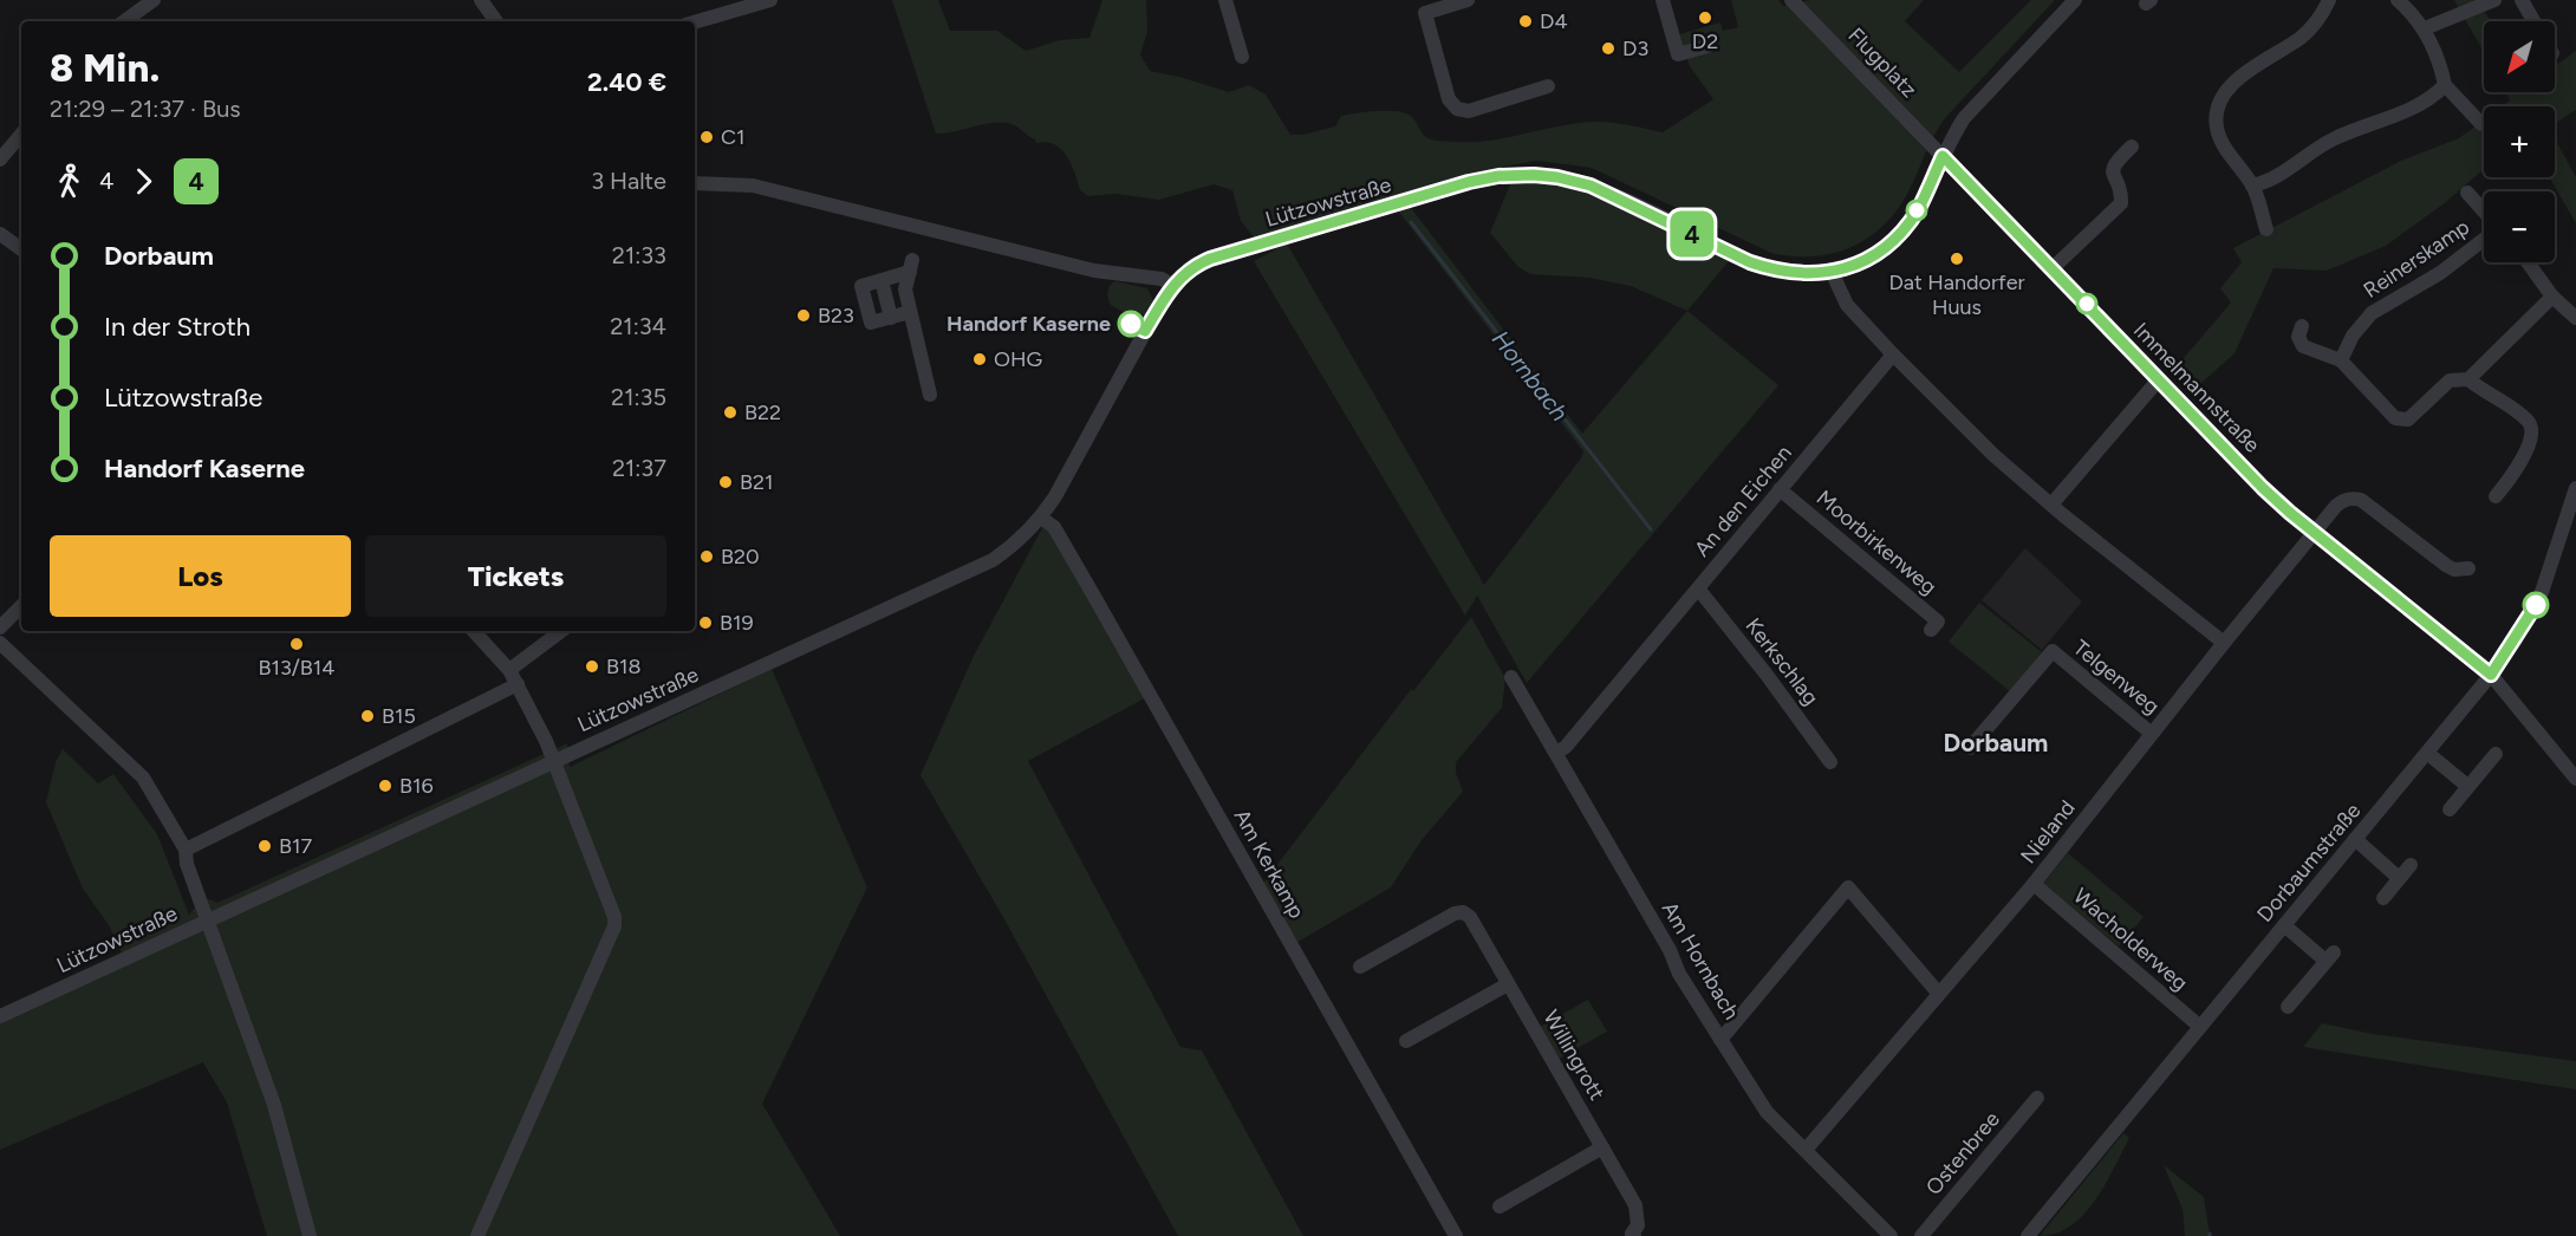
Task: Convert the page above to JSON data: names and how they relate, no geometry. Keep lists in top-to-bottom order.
{
  "streets": {
    "street": [
      "Flugplatz",
      "Lützowstraße",
      "Reinerskamp",
      "Immelmannstraße",
      "An den Eichen",
      "Moorbirkenweg",
      "Kerkschlag",
      "Telgenweg",
      "Nieland",
      "Dorbaumstraße",
      "Am Kerkamp",
      "Wacholderweg",
      "Am Hornbach",
      "Willingrott",
      "Ostenbree"
    ]
  },
  "crossings": [
    ["Flugplatz", "Lützowstraße"],
    ["Flugplatz", "Immelmannstraße"],
    ["Lützowstraße", "Immelmannstraße"],
    ["Lützowstraße", "Am Kerkamp"],
    ["Immelmannstraße", "Nieland"],
    ["Immelmannstraße", "Dorbaumstraße"],
    ["An den Eichen", "Moorbirkenweg"],
    ["An den Eichen", "Kerkschlag"],
    ["An den Eichen", "Am Hornbach"],
    ["Telgenweg", "Nieland"],
    ["Nieland", "Wacholderweg"],
    ["Nieland", "Am Hornbach"],
    ["Dorbaumstraße", "Wacholderweg"]
  ],
  "districts": ["Dorbaum"],
  "water": ["Hornbach"],
  "places": [
    "D2",
    "D4",
    "D3",
    "C1",
    "Dat Handorfer Huus",
    "B23",
    "Handorf Kaserne",
    "OHG",
    "B22",
    "B21",
    "B20",
    "B19",
    "B13/B14",
    "B18",
    "B15",
    "B16",
    "B17"
  ],
  "lines": ["bus line 4"],
  "north": "bottom left",
  "page": {
    "on_map": "4",
    "map_buttons": ["+", "−"],
    "heading": ["8 Min.", "21:29 – 21:37 · Bus", "2.40 €"],
    "legs": ["4", "4", "3 Halte"],
    "list": [
      {
        "name": "Dorbaum",
        "value": "21:33"
      },
      {
        "name": "In der Stroth",
        "value": "21:34"
      },
      {
        "name": "Lützowstraße",
        "value": "21:35"
      },
      {
        "name": "Handorf Kaserne",
        "value": "21:37"
      }
    ],
    "buttons": ["Los", "Tickets"]
  }
}
